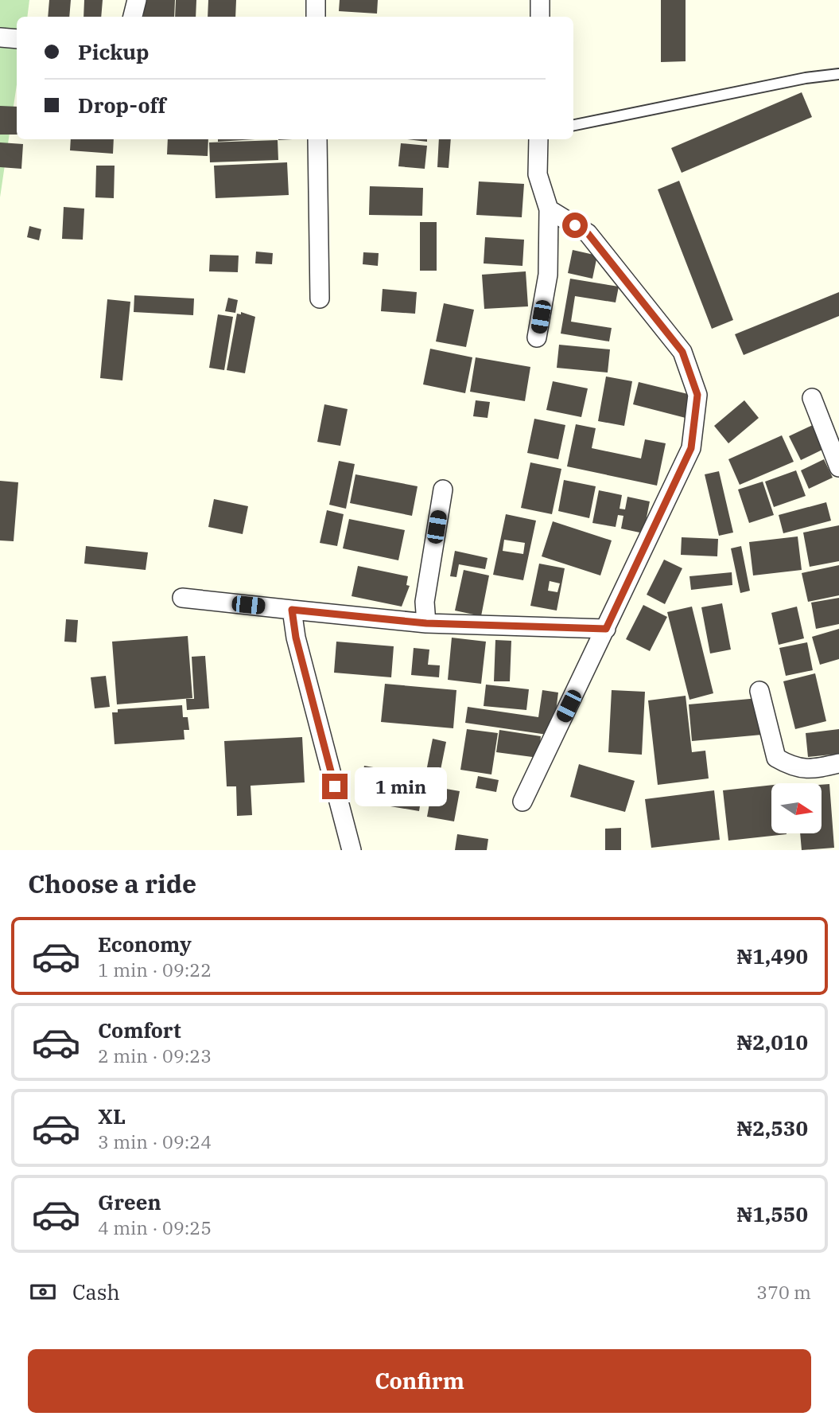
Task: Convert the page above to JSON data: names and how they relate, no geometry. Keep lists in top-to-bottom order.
{
  "north": "right",
  "page": {
    "banner": ["Pickup", "Drop-off"],
    "bubble": "1 min",
    "heading": "Choose a ride",
    "list": [
      {
        "name": "Economy",
        "note": "1 min · 09:22",
        "value": "₦1,490"
      },
      {
        "name": "Comfort",
        "note": "2 min · 09:23",
        "value": "₦2,010"
      },
      {
        "name": "XL",
        "note": "3 min · 09:24",
        "value": "₦2,530"
      },
      {
        "name": "Green",
        "note": "4 min · 09:25",
        "value": "₦1,550"
      }
    ],
    "pay": ["Cash", "370 m"],
    "buttons": "Confirm"
  }
}
